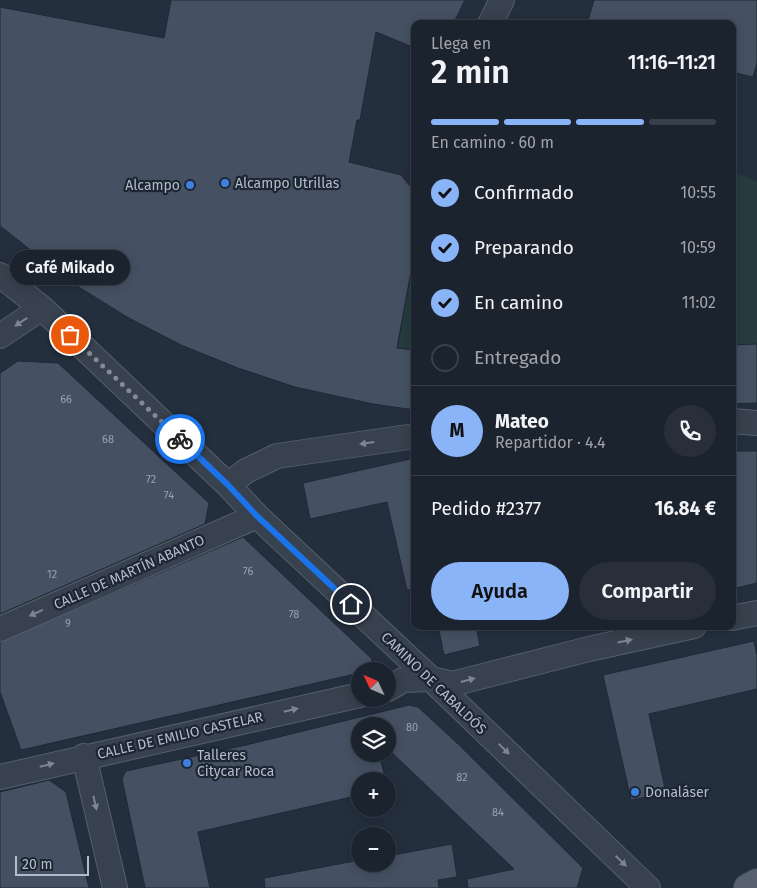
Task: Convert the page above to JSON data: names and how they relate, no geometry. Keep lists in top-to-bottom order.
{
  "streets": {
    "street": ["CALLE DE MARTÍN ABANTO", "CAMINO DE CABALDÓS", "CALLE DE EMILIO CASTELAR"]
  },
  "crossings": [
    ["CALLE DE MARTÍN ABANTO", "CAMINO DE CABALDÓS"]
  ],
  "one_way": ["CALLE DE MARTÍN ABANTO", "CALLE DE EMILIO CASTELAR"],
  "places": [
    "Alcampo Utrillas",
    "Alcampo",
    "Café Mikado",
    "Talleres Citycar Roca",
    "Donaláser"
  ],
  "house_numbers": [
    "66",
    "68",
    "72",
    "74",
    "76",
    "12",
    "78",
    "9",
    "80",
    "82",
    "84"
  ],
  "scale_bar": "20 m",
  "north": "top left",
  "page": {
    "heading": ["2 min", "Llega en", "11:16–11:21"],
    "panel": [
      "Mateo",
      "Repartidor · 4.4",
      "Pedido #2377",
      "16.84 €"
    ],
    "bar": "En camino · 60 m",
    "list": [
      ["Confirmado", "10:55"],
      ["Preparando", "10:59"],
      ["En camino", "11:02"],
      "Entregado"
    ],
    "bubble": "Café Mikado",
    "round": "M",
    "buttons": ["Ayuda", "Compartir"],
    "map_buttons": ["+", "−"],
    "scale": "20 m"
  }
}
